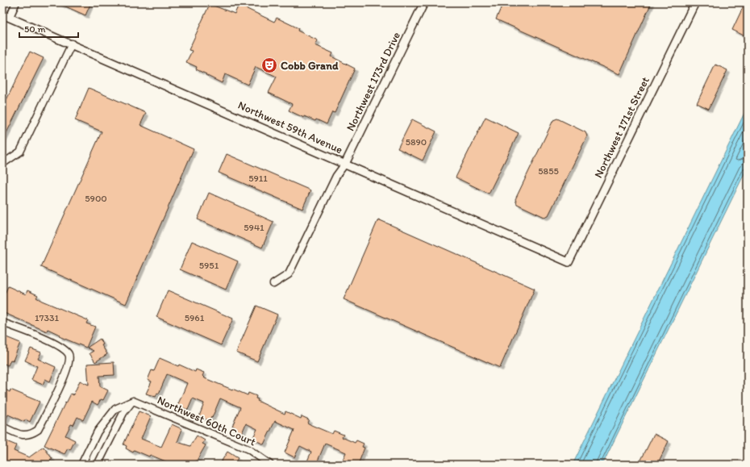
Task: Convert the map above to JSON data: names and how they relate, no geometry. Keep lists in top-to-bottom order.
{
  "streets": {
    "street": [
      "Northwest 173rd Drive",
      "Northwest 59th Avenue",
      "Northwest 171st Street",
      "Northwest 60th Court"
    ]
  },
  "crossings": [
    ["Northwest 173rd Drive", "Northwest 59th Avenue"],
    ["Northwest 59th Avenue", "Northwest 171st Street"]
  ],
  "places": {
    "theatre": ["Cobb Grand"]
  },
  "house_numbers": [
    "5890",
    "5855",
    "5911",
    "5900",
    "5941",
    "5951",
    "17331",
    "5961"
  ],
  "scale_bar": "50 m"
}
